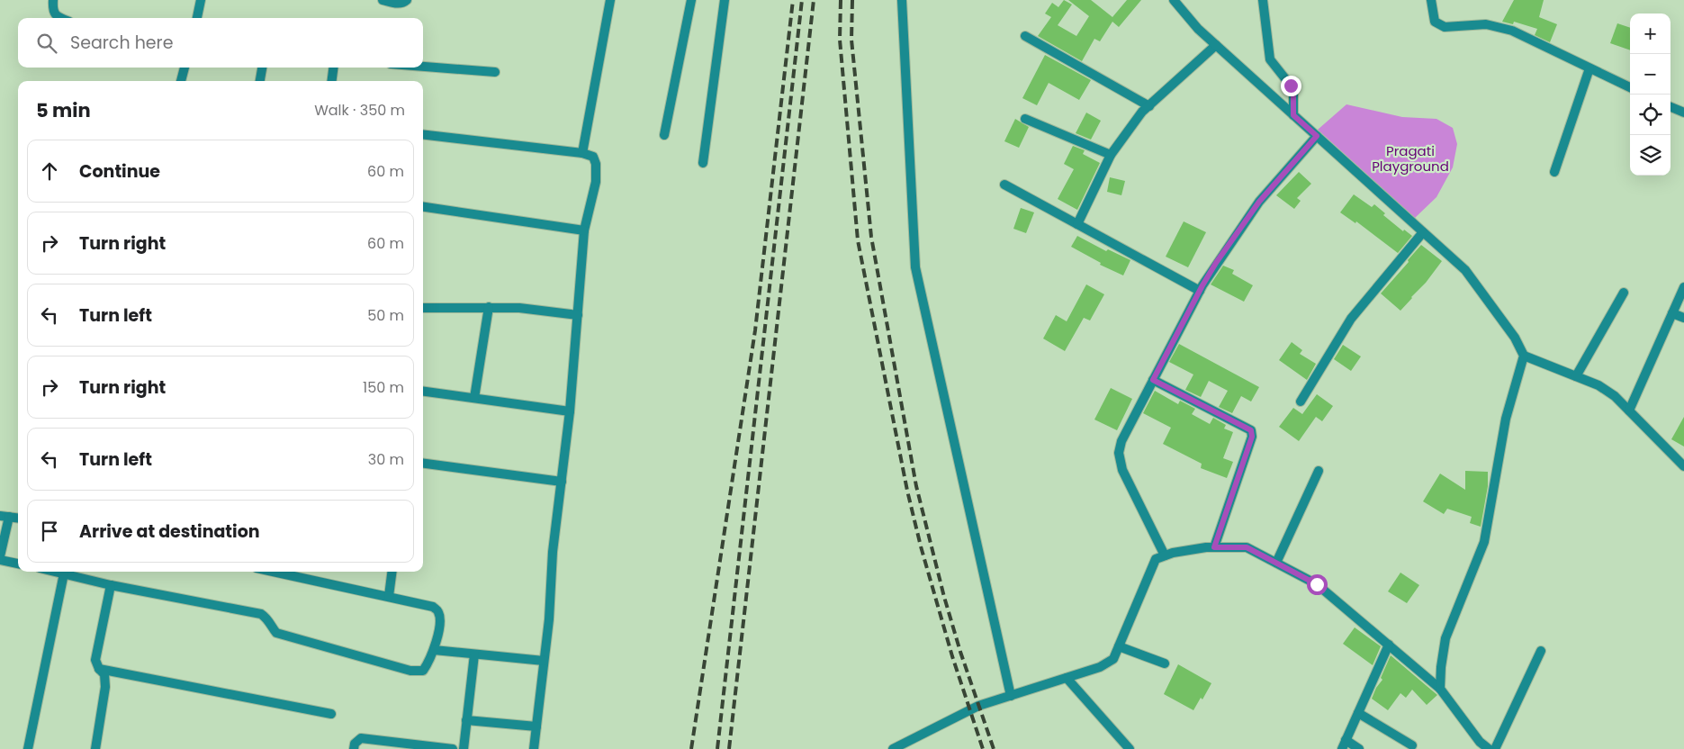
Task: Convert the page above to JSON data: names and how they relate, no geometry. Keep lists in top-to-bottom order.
{
  "parks": ["Pragati Playground"],
  "page": {
    "map_buttons": ["+", "−"],
    "search": "Search here",
    "heading": ["5 min", "Walk · 350 m"],
    "list": [
      ["Continue", "60 m"],
      ["Turn right", "60 m"],
      ["Turn left", "50 m"],
      ["Turn right", "150 m"],
      ["Turn left", "30 m"],
      "Arrive at destination"
    ]
  }
}
